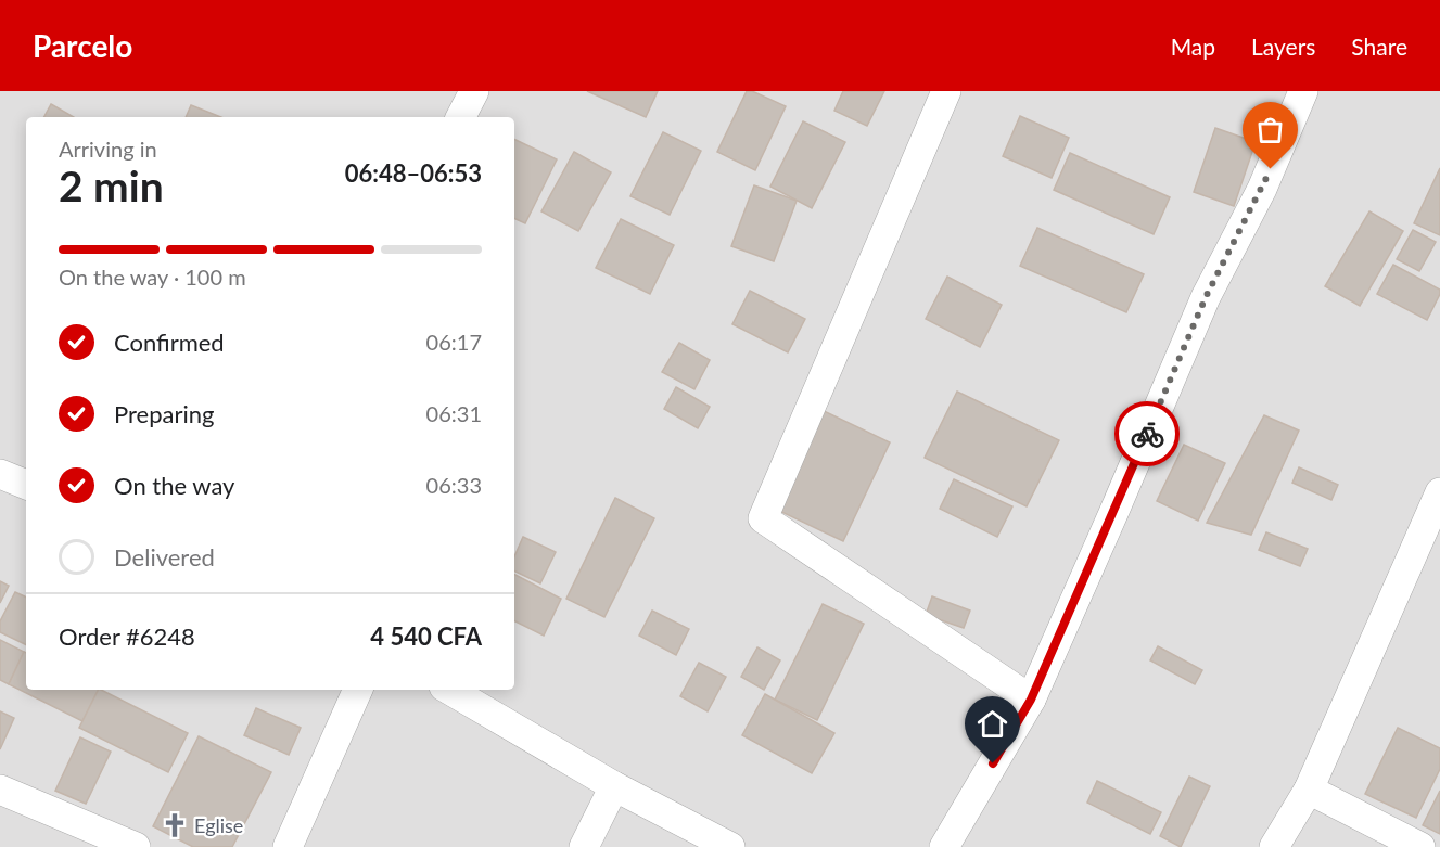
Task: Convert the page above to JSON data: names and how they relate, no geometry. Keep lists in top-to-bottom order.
{
  "places": {
    "church": ["Eglise"]
  },
  "page": {
    "header": "Parcelo",
    "nav": ["Map", "Layers", "Share"],
    "heading": ["2 min", "Arriving in", "06:48–06:53"],
    "panel": ["Order #6248", "4 540 CFA"],
    "bar": "On the way · 100 m",
    "list": [
      ["Confirmed", "06:17"],
      ["Preparing", "06:31"],
      ["On the way", "06:33"],
      "Delivered"
    ]
  }
}
